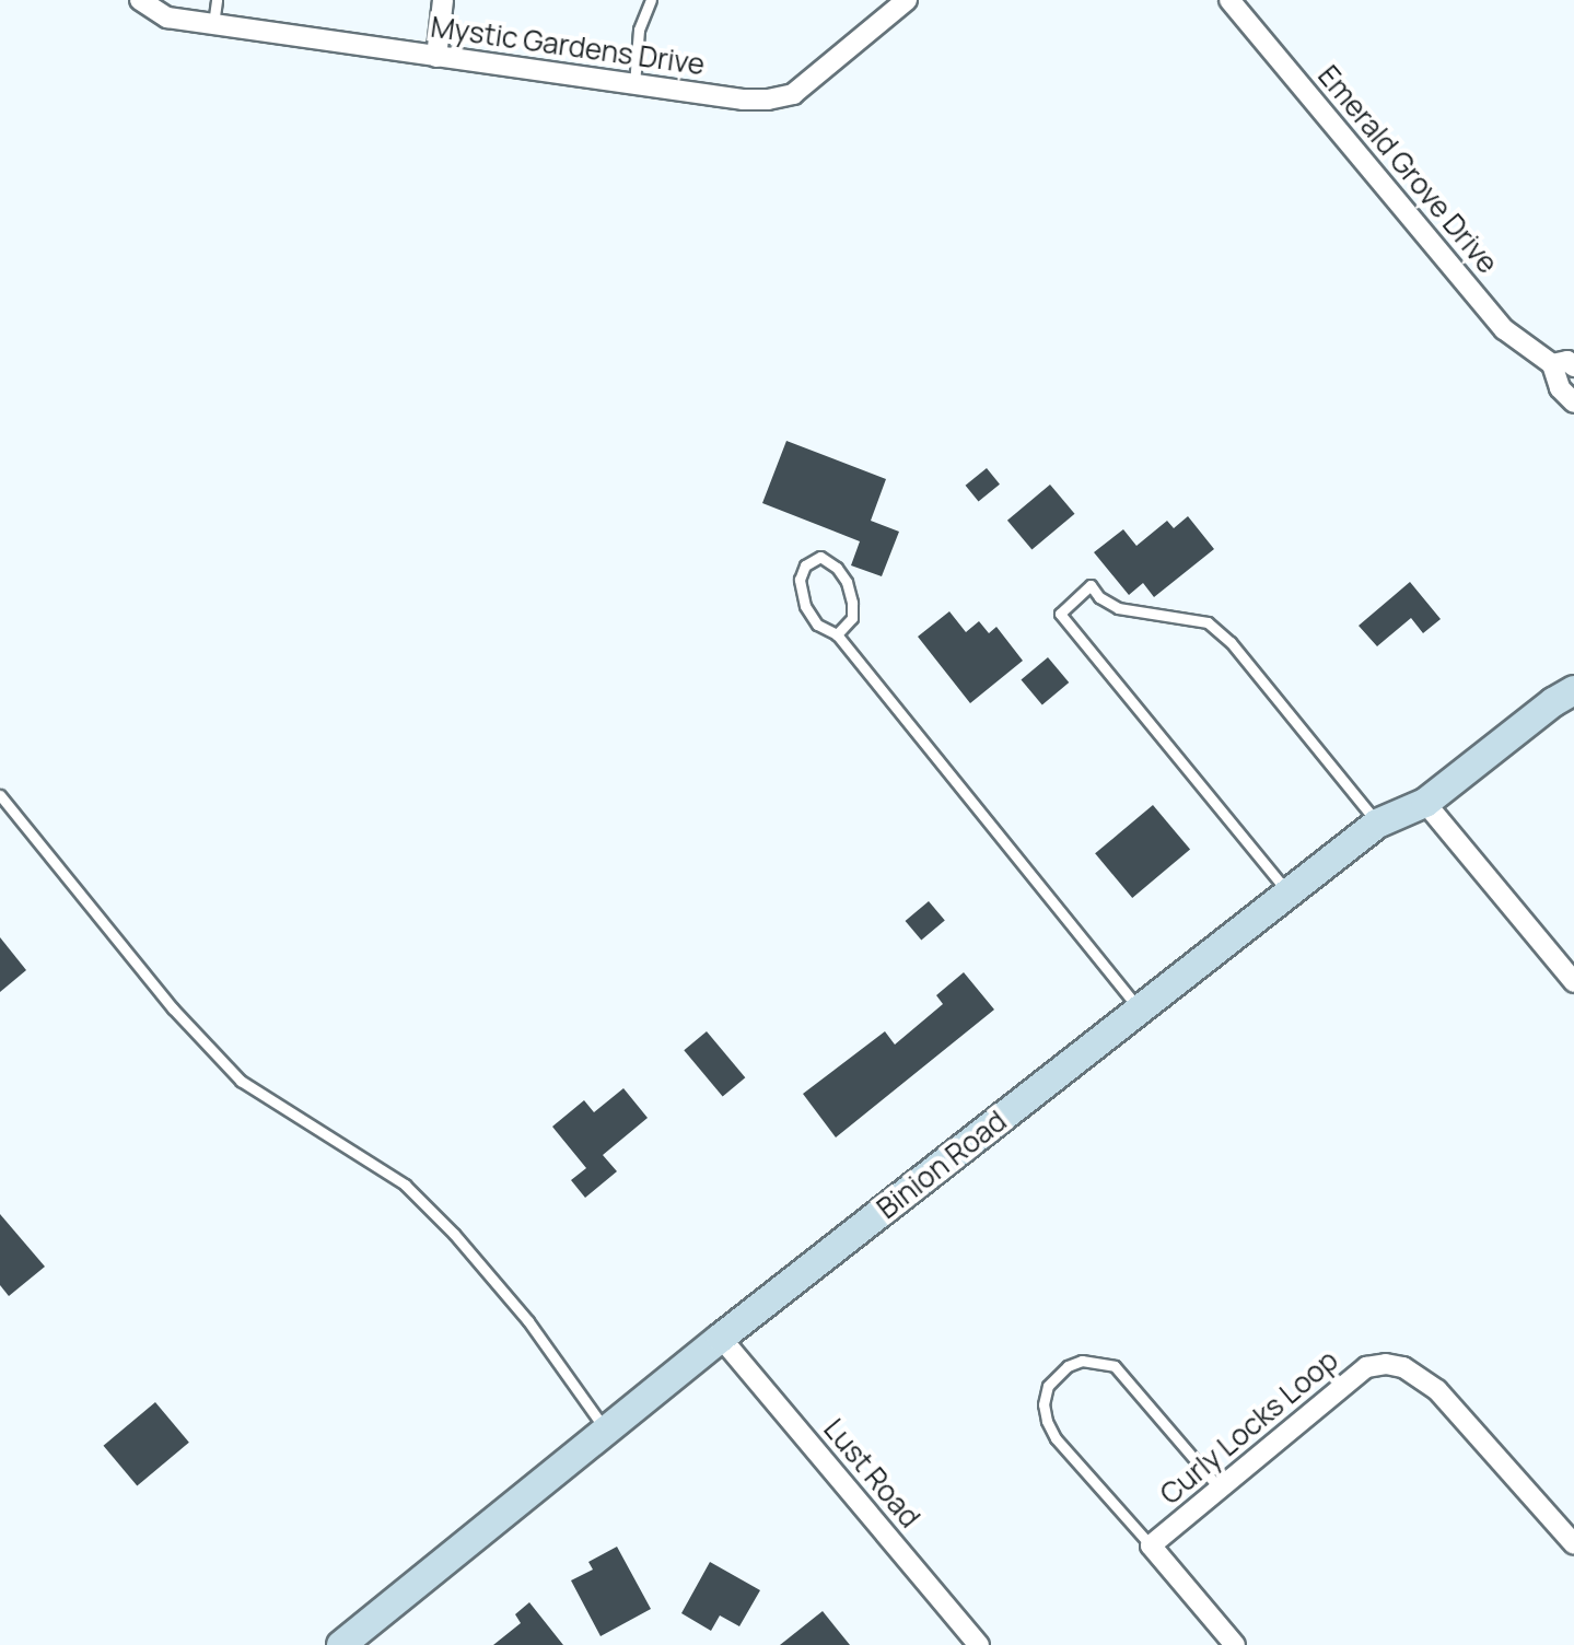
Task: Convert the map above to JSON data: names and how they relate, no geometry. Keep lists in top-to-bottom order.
{
  "streets": {
    "main road": ["Binion Road"],
    "street": [
      "Mystic Gardens Drive",
      "Emerald Grove Drive",
      "Curly Locks Loop",
      "Lust Road"
    ]
  },
  "crossings": [
    ["Binion Road", "Lust Road"]
  ]
}
